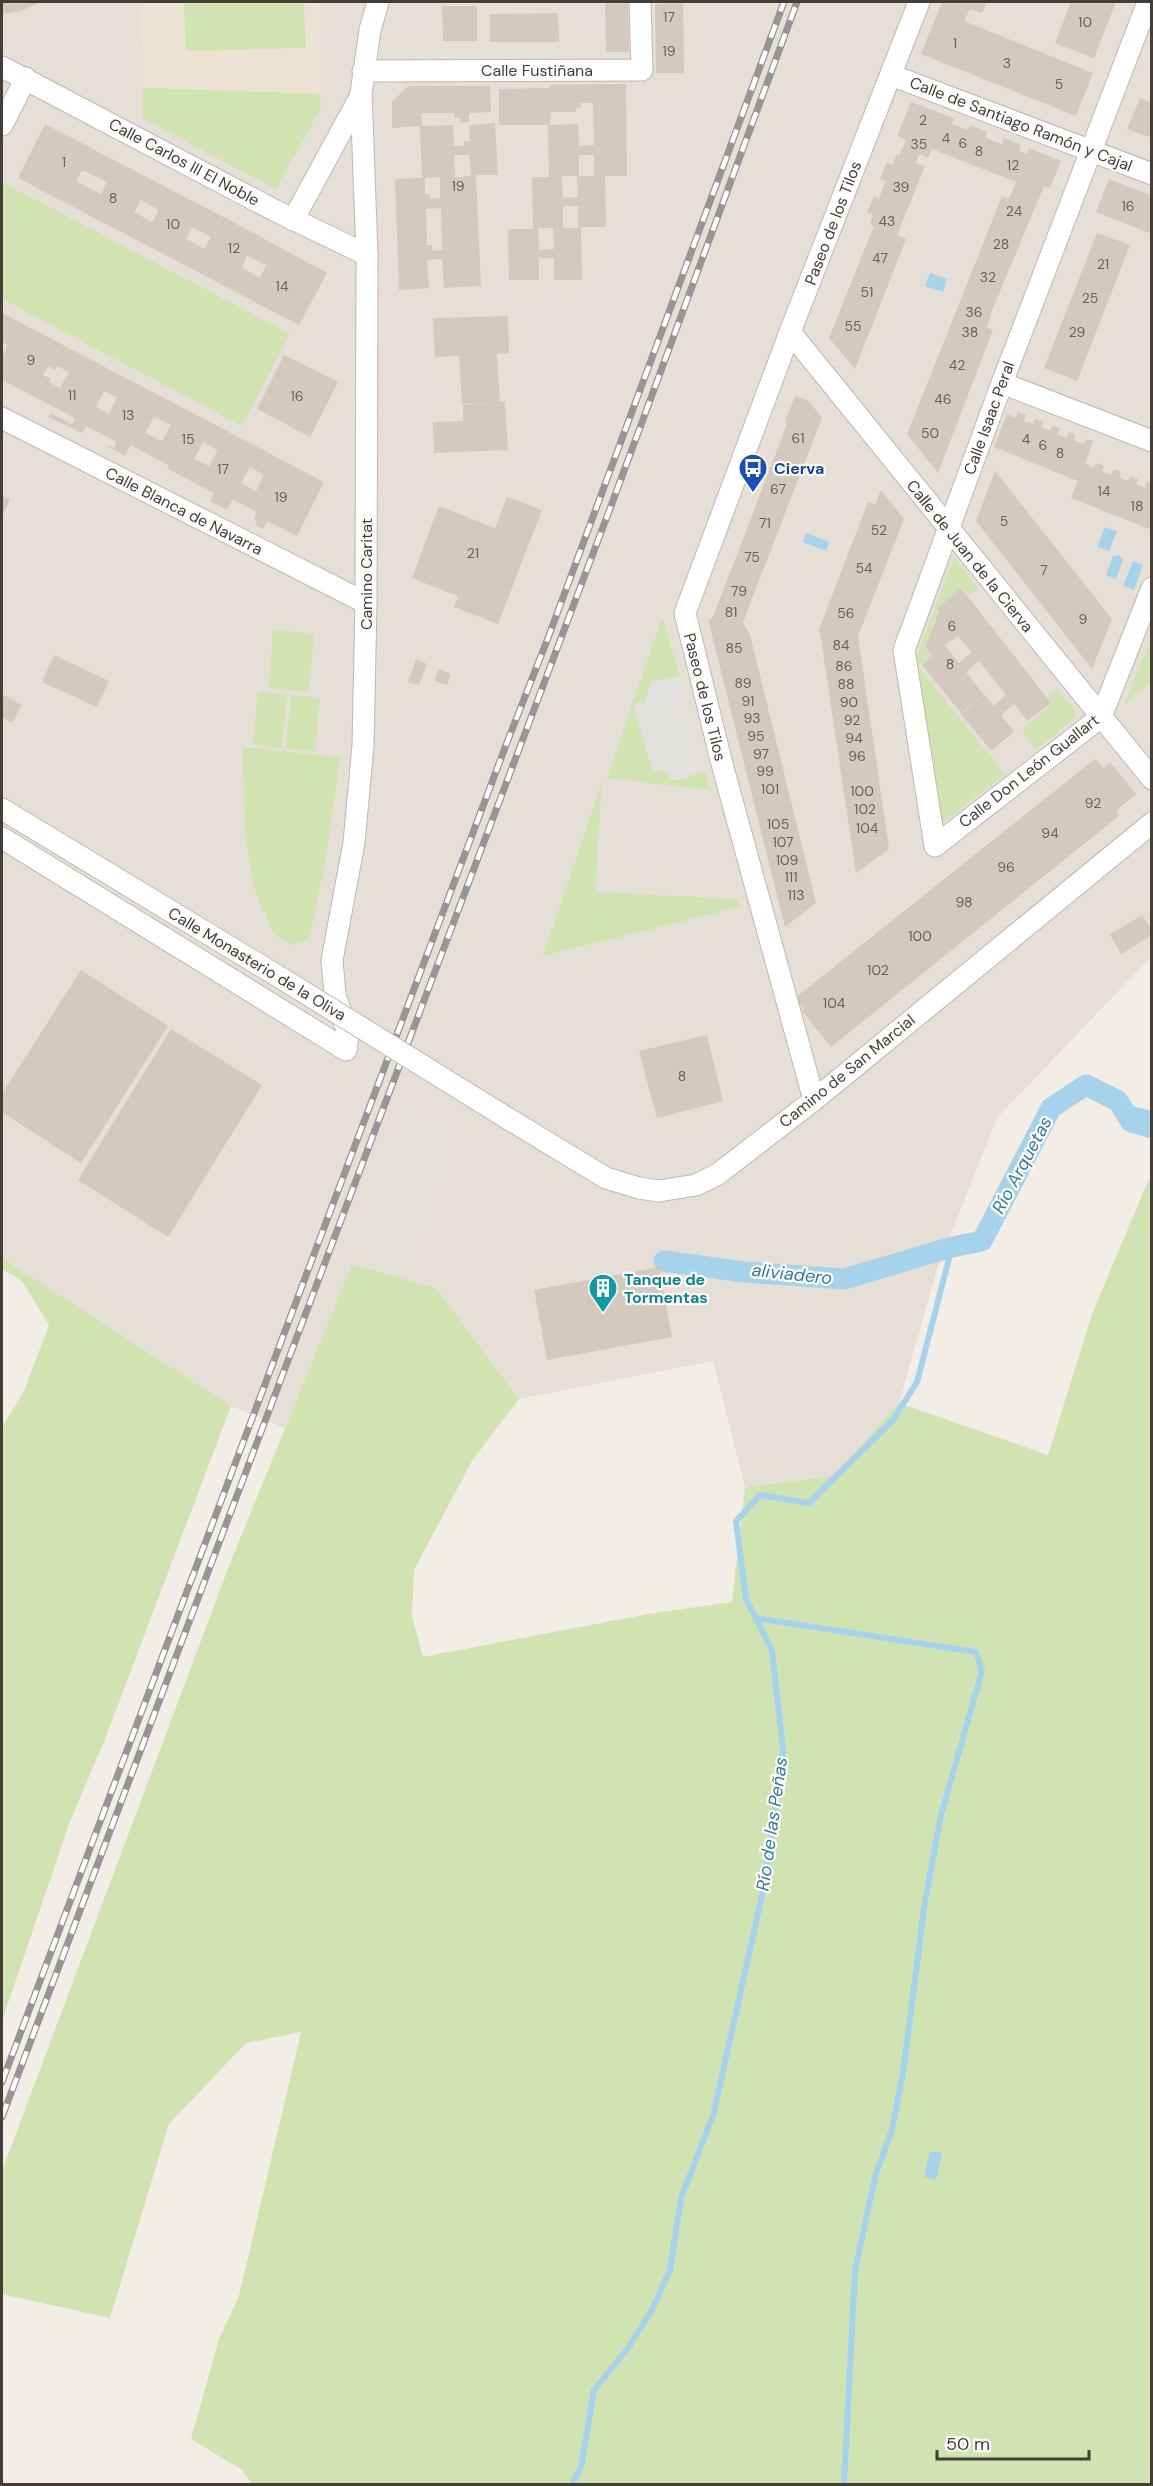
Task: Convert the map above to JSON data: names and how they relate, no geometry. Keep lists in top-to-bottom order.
{
  "streets": {
    "street": [
      "Calle Fustiñana",
      "Calle de Santiago Ramón y Cajal",
      "Calle Carlos III El Noble",
      "Paseo de los Tilos",
      "Calle Isaac Peral",
      "Calle Blanca de Navarra",
      "Calle de Juan de la Cierva",
      "Camino Caritat",
      "Calle Don León Guallart",
      "Calle Monasterio de la Oliva",
      "Camino de San Marcial"
    ]
  },
  "crossings": [
    ["Calle Fustiñana", "Camino Caritat"],
    ["Calle de Santiago Ramón y Cajal", "Paseo de los Tilos"],
    ["Calle de Santiago Ramón y Cajal", "Calle Isaac Peral"],
    ["Calle Carlos III El Noble", "Camino Caritat"],
    ["Paseo de los Tilos", "Calle de Juan de la Cierva"],
    ["Paseo de los Tilos", "Camino de San Marcial"],
    ["Calle Isaac Peral", "Calle de Juan de la Cierva"],
    ["Calle Isaac Peral", "Calle Don León Guallart"],
    ["Calle Blanca de Navarra", "Camino Caritat"],
    ["Calle de Juan de la Cierva", "Calle Don León Guallart"],
    ["Calle Monasterio de la Oliva", "Camino de San Marcial"]
  ],
  "water": ["Río Arquetas", "aliviadero", "Río de las Peñas"],
  "places": {
    "bus stop": ["Cierva"],
    "building": ["Tanque de Tormentas"]
  },
  "house_numbers": [
    "17",
    "10",
    "1",
    "19",
    "3",
    "5",
    "2",
    "4",
    "6",
    "35",
    "8",
    "1",
    "12",
    "19",
    "39",
    "8",
    "16",
    "24",
    "43",
    "10",
    "28",
    "12",
    "47",
    "21",
    "32",
    "14",
    "51",
    "25",
    "36",
    "55",
    "38",
    "29",
    "9",
    "42",
    "11",
    "16",
    "46",
    "13",
    "50",
    "61",
    "15",
    "4",
    "6",
    "8",
    "17",
    "67",
    "14",
    "19",
    "18",
    "5",
    "71",
    "52",
    "21",
    "75",
    "54",
    "7",
    "79",
    "81",
    "56",
    "9",
    "6",
    "84",
    "85",
    "8",
    "86",
    "89",
    "88",
    "91",
    "90",
    "93",
    "92",
    "95",
    "94",
    "97",
    "96",
    "99",
    "101",
    "100",
    "92",
    "102",
    "105",
    "104",
    "94",
    "107",
    "109",
    "96",
    "111",
    "113",
    "98",
    "100",
    "102",
    "104",
    "8"
  ],
  "scale_bar": "50 m"
}
